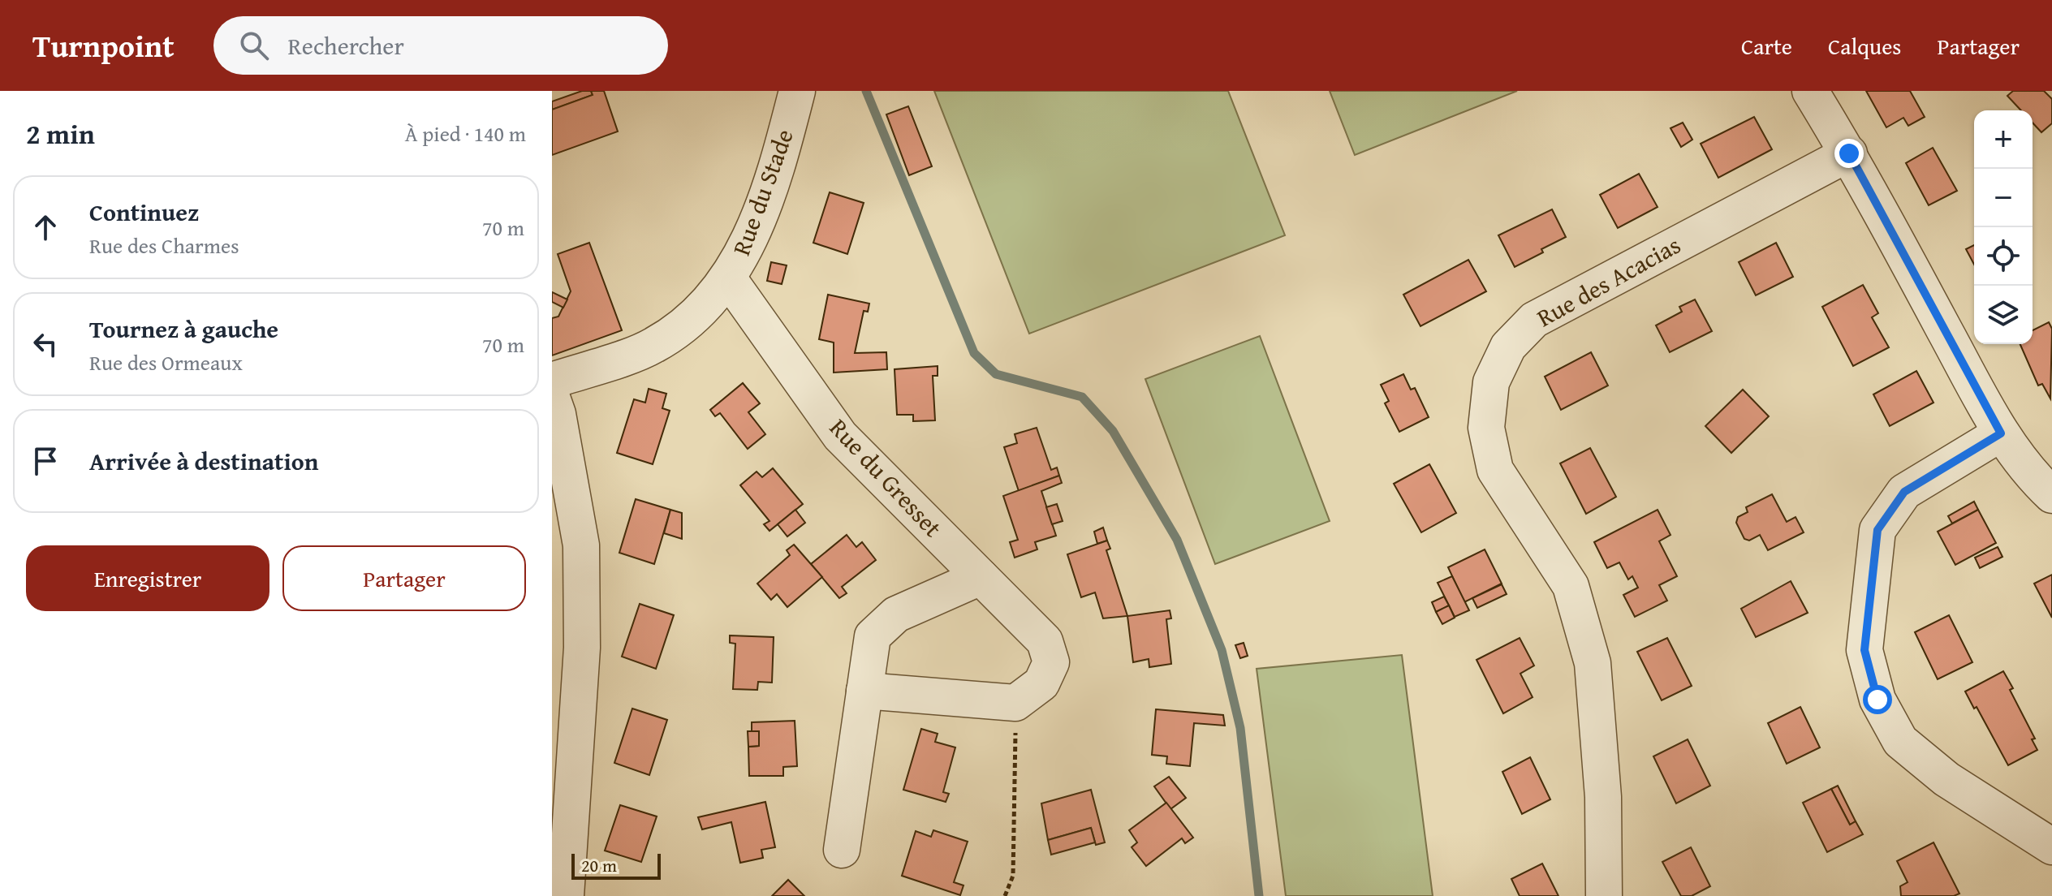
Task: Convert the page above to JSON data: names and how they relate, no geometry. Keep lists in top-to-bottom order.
{
  "streets": {
    "street": ["Rue du Stade", "Rue des Acacias", "Rue du Gresset"]
  },
  "crossings": [
    ["Rue du Stade", "Rue du Gresset"]
  ],
  "scale_bar": "20 m",
  "page": {
    "header": "Turnpoint",
    "search": "Rechercher",
    "nav": ["Carte", "Calques", "Partager"],
    "heading": ["2 min", "À pied · 140 m"],
    "map_buttons": ["+", "−"],
    "list": [
      ["Continuez", "Rue des Charmes", "70 m"],
      ["Tournez à gauche", "Rue des Ormeaux", "70 m"],
      "Arrivée à destination"
    ],
    "buttons": ["Enregistrer", "Partager"],
    "scale": "20 m"
  }
}
